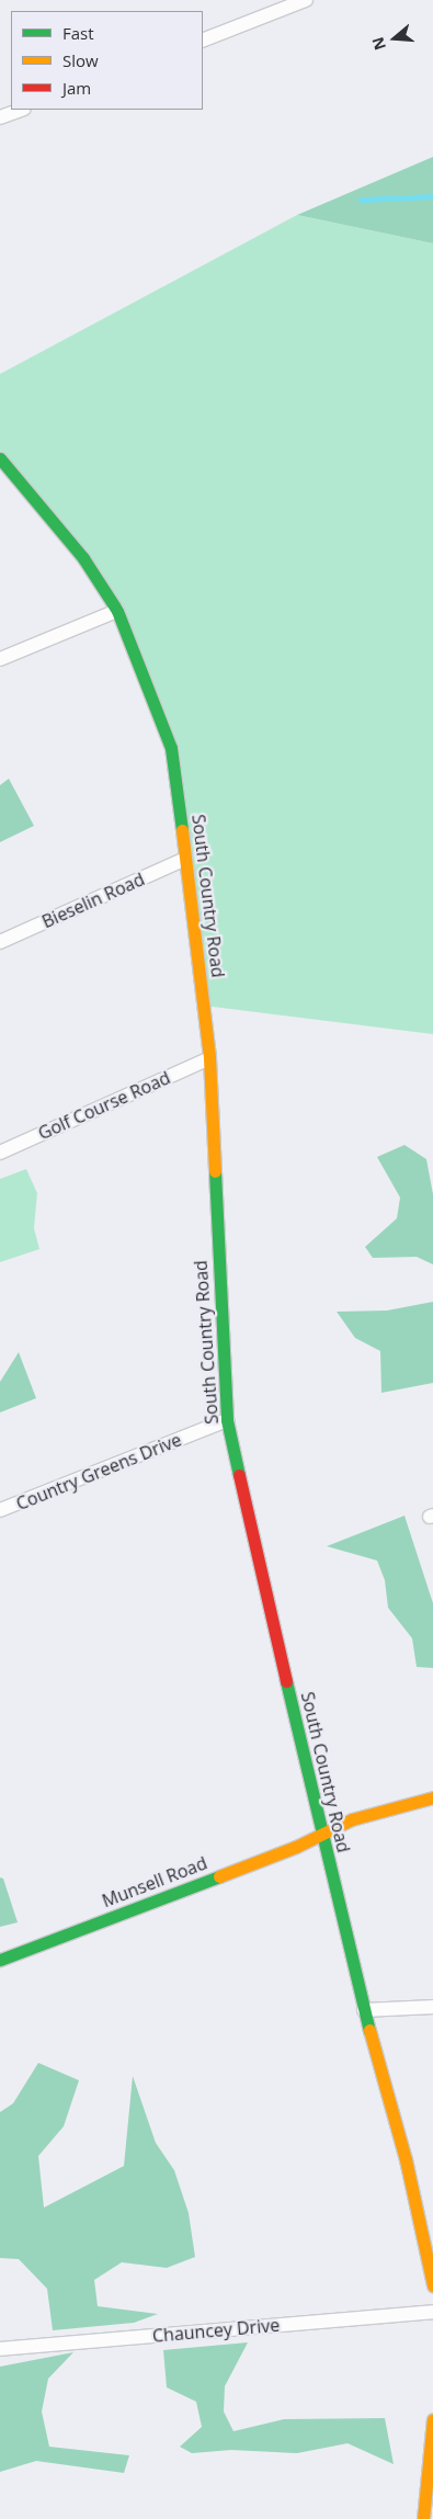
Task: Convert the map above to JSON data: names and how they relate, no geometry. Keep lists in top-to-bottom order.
{
  "streets": {
    "main road": ["South Country Road", "Munsell Road"],
    "street": [
      "Bieselin Road",
      "Golf Course Road",
      "Country Greens Drive",
      "Chauncey Drive"
    ]
  },
  "crossings": [
    ["South Country Road", "Bieselin Road"],
    ["South Country Road", "Golf Course Road"],
    ["South Country Road", "Country Greens Drive"],
    ["South Country Road", "Munsell Road"]
  ],
  "legend": ["Fast", "Slow", "Jam"],
  "north": "left"
}
